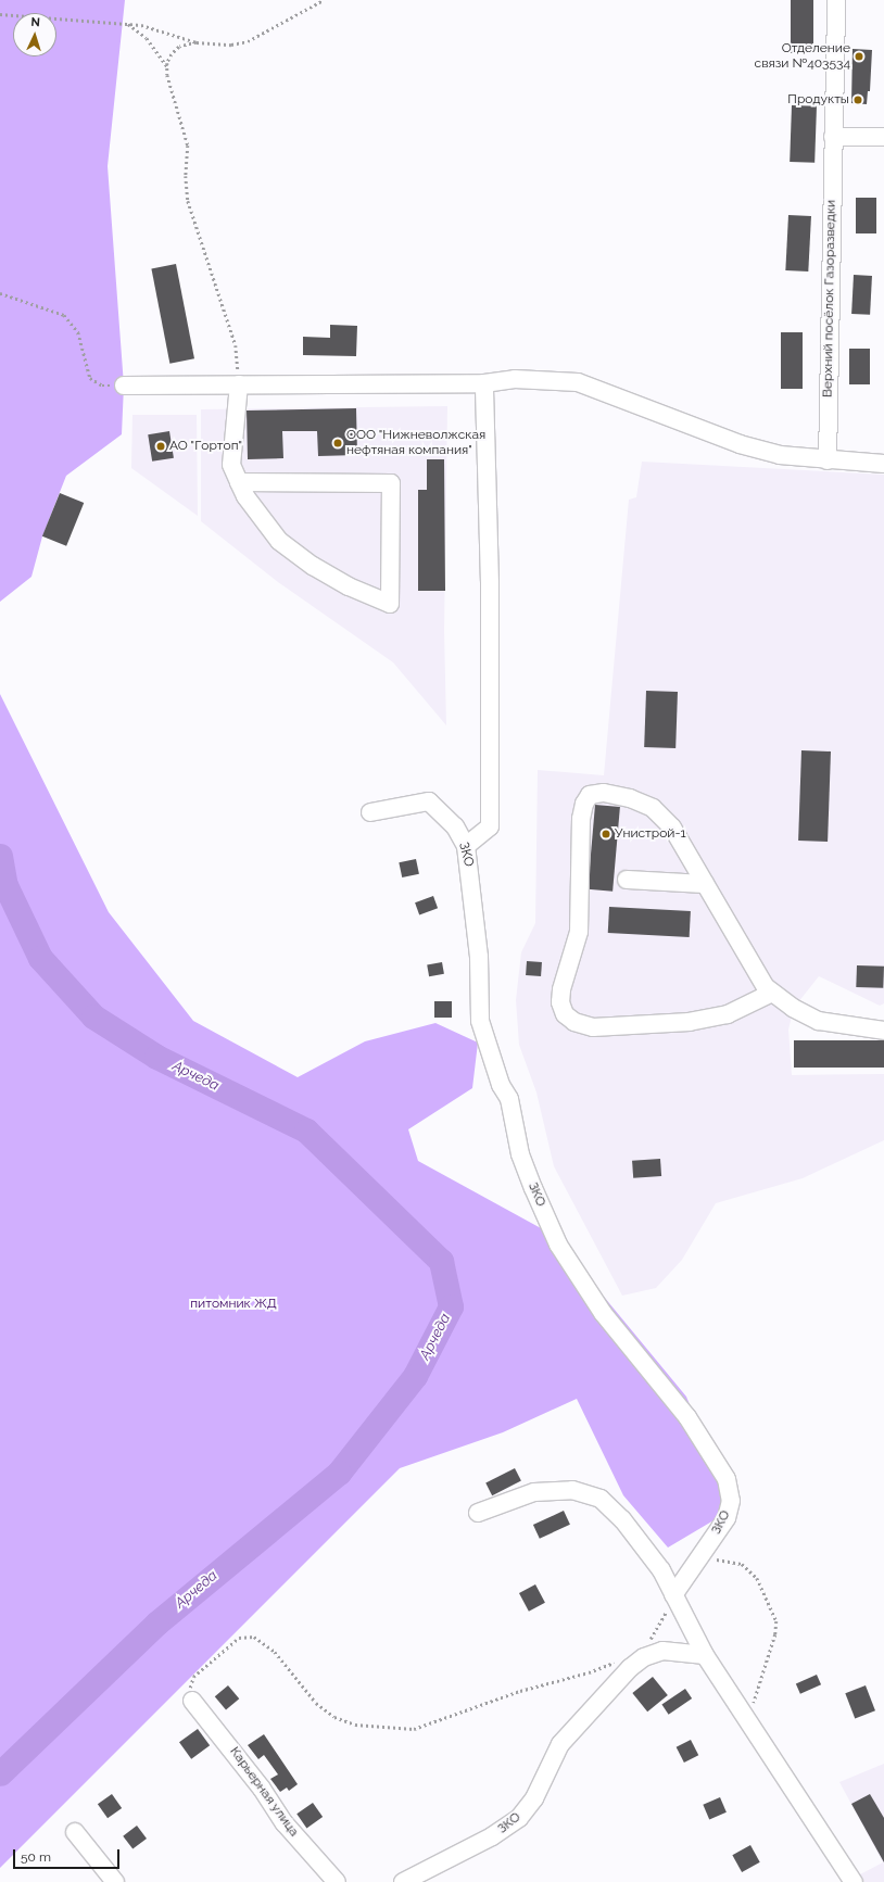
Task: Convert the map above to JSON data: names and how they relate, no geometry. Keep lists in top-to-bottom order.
{
  "streets": {
    "street": ["Верхний посёлок Газоразведки", "ЗКО", "Карьерная улица"]
  },
  "water": ["Арчеда"],
  "parks": ["питомник ЖД"],
  "places": [
    "Отделение связи №403534",
    "Продукты",
    "ООО \"Нижневолжская нефтяная компания\"",
    "АО \"Гортоп\"",
    "Унистрой-1"
  ],
  "scale_bar": "50 m",
  "north": "top"
}
